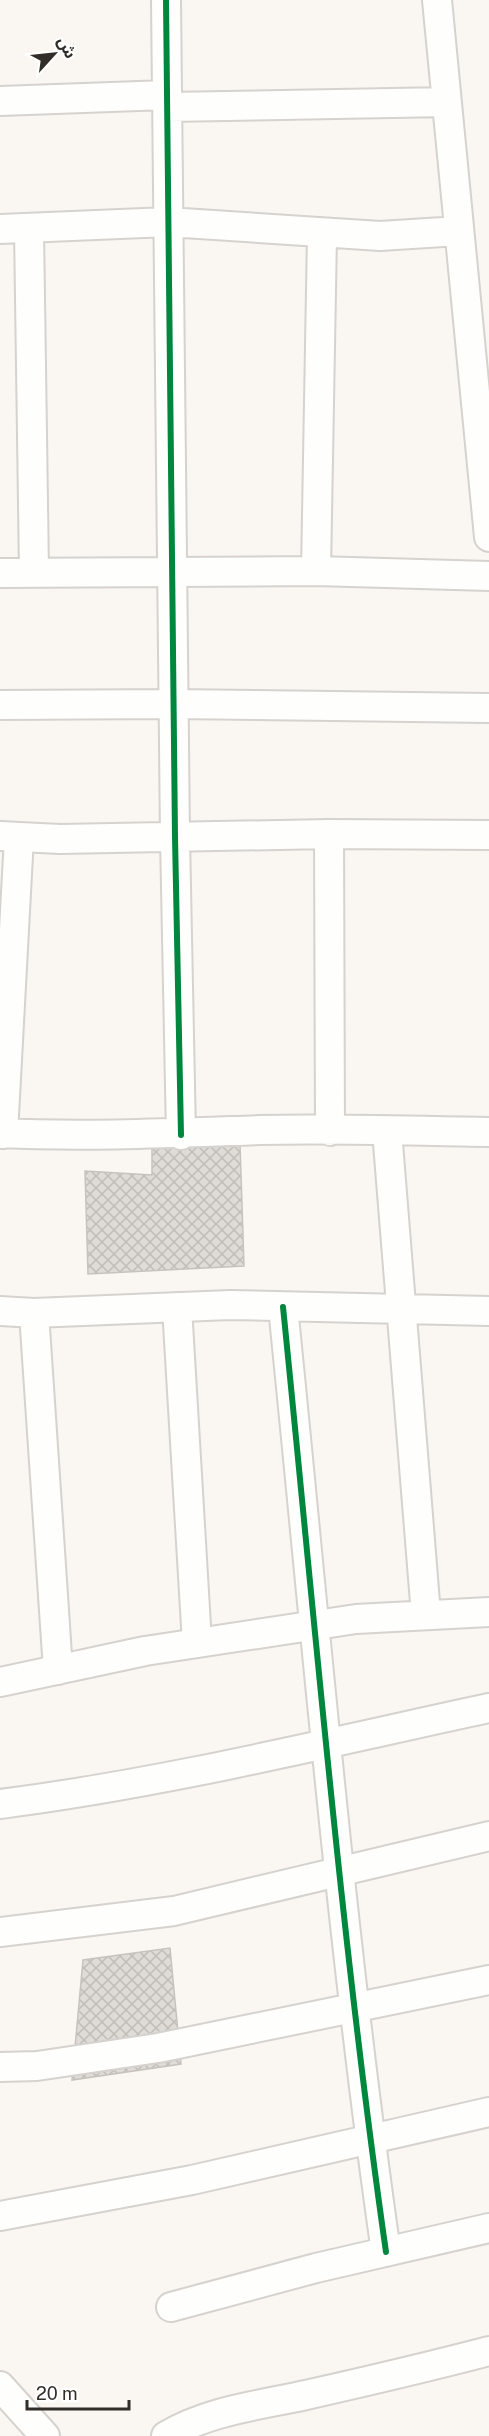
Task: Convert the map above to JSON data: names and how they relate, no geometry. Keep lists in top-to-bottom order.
{
  "scale_bar": "20 m",
  "north": "top right"
}
